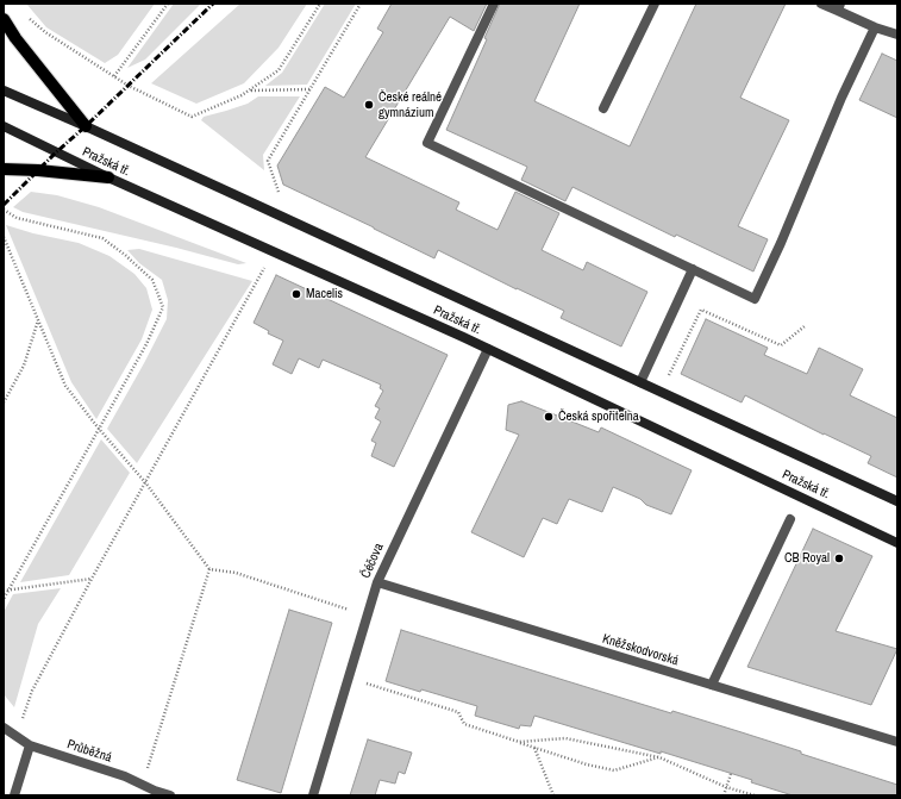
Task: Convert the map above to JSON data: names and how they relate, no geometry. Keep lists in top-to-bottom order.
{
  "streets": {
    "street": [
      "Pražská tř.",
      "Čéčova",
      "Kněžskodvorská",
      "Průběžná"
    ]
  },
  "crossings": [
    ["Pražská tř.", "Čéčova"],
    ["Čéčova", "Kněžskodvorská"]
  ],
  "places": [
    "České reálné gymnázium",
    "Macelis",
    "Česká spořitelna",
    "CB Royal"
  ]
}
